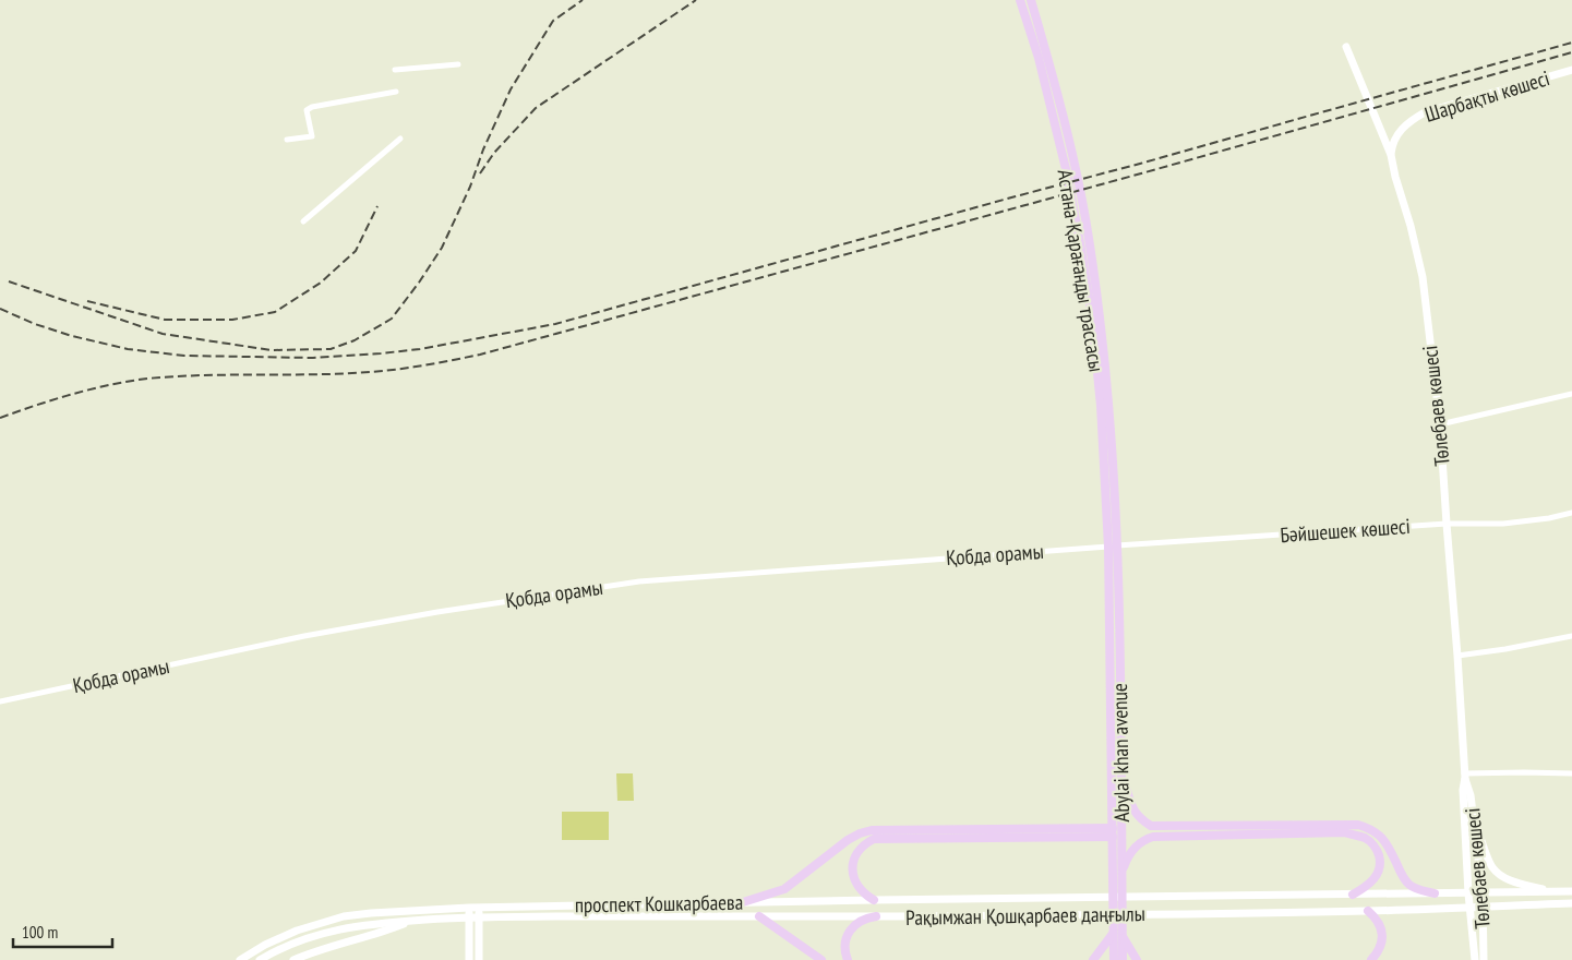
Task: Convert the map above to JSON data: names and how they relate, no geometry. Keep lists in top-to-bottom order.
{
  "streets": {
    "main road": [
      "Шарбақты көшесі",
      "Астана-Қарағанды трассасы",
      "Төлебаев көшесі",
      "Abylai khan avenue",
      "проспект Кошкарбаева",
      "Рақымжан Қошқарбаев даңғылы"
    ],
    "street": ["Бәйшешек көшесі", "Қобда орамы"]
  },
  "crossings": [
    ["Шарбақты көшесі", "Төлебаев көшесі"],
    ["Астана-Қарағанды трассасы", "Бәйшешек көшесі"],
    ["Астана-Қарағанды трассасы", "Қобда орамы"],
    ["Астана-Қарағанды трассасы", "Abylai khan avenue"],
    ["Төлебаев көшесі", "Бәйшешек көшесі"],
    ["Төлебаев көшесі", "Рақымжан Қошқарбаев даңғылы"],
    ["Бәйшешек көшесі", "Қобда орамы"],
    ["Бәйшешек көшесі", "Abylai khan avenue"],
    ["Қобда орамы", "Abylai khan avenue"],
    ["проспект Кошкарбаева", "Рақымжан Қошқарбаев даңғылы"]
  ],
  "scale_bar": "100 m"
}
